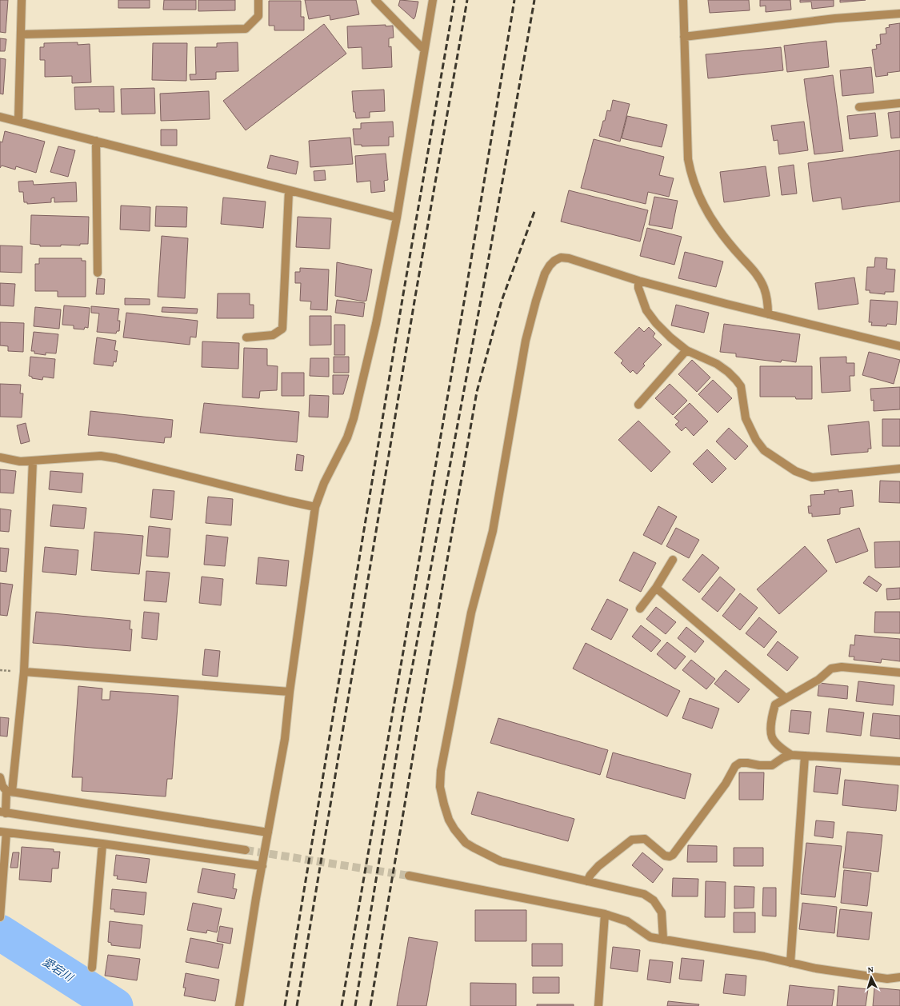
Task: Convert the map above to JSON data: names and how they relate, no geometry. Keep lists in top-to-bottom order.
{
  "water": ["愛宕川"],
  "north": "top"
}
